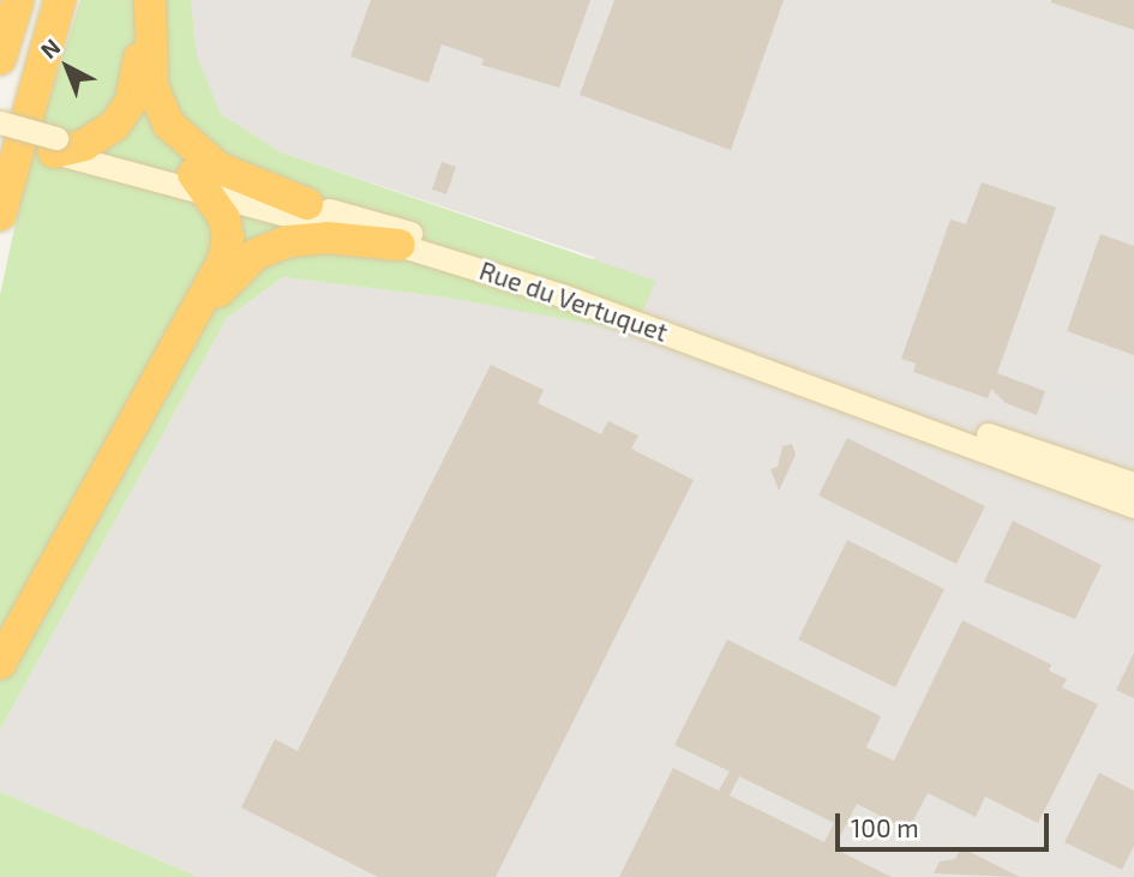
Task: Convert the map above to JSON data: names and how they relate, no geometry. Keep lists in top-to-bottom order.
{
  "streets": {
    "street": ["Rue du Vertuquet"]
  },
  "scale_bar": "100 m",
  "north": "top left"
}
